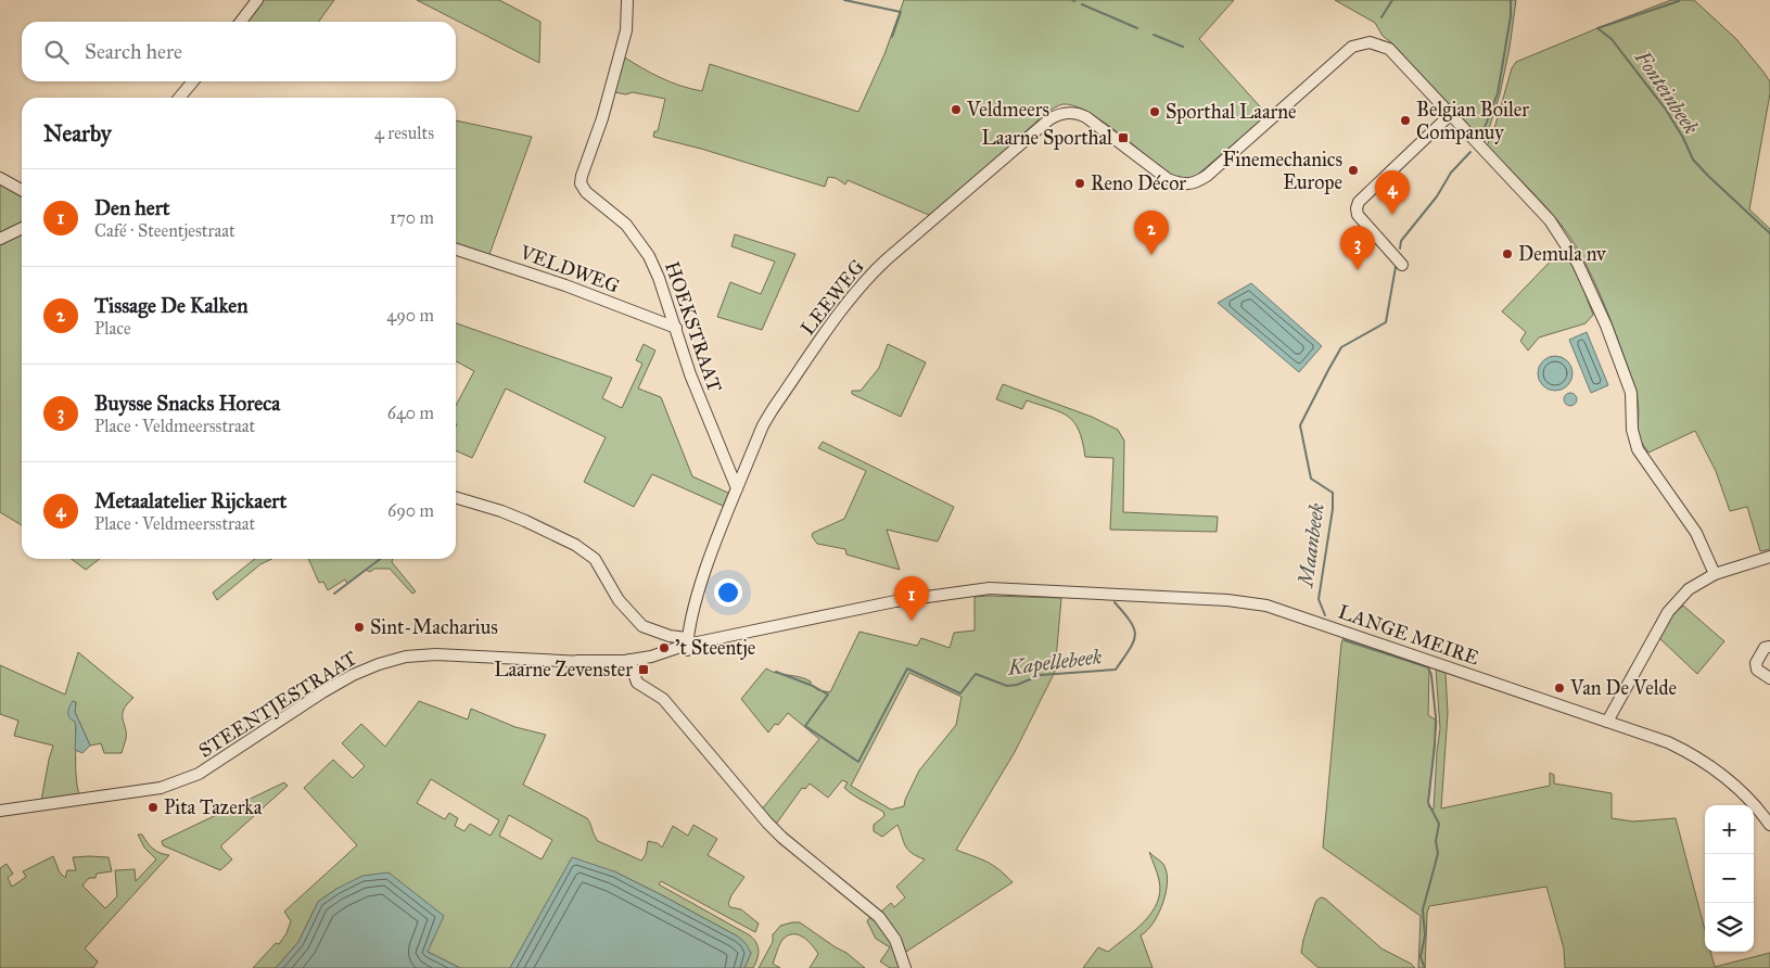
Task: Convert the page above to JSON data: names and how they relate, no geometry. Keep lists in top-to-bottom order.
{
  "streets": {
    "street": [
      "VELDWEG",
      "LEEWEG",
      "HOEKSTRAAT",
      "LANGE MEIRE",
      "STEENTJESTRAAT"
    ]
  },
  "crossings": [
    ["VELDWEG", "HOEKSTRAAT"],
    ["LEEWEG", "HOEKSTRAAT"],
    ["LANGE MEIRE", "STEENTJESTRAAT"]
  ],
  "water": ["Fonteinbeek", "Maanbeek", "Kapellebeek"],
  "places": {
    "other": [
      "Veldmeers",
      "Sporthal Laarne",
      "Belgian Boiler Companuy",
      "Finemechanics Europe",
      "Reno Décor",
      "Demula nv",
      "Sint-Macharius",
      "'t Steentje",
      "Van De Velde",
      "Pita Tazerka"
    ],
    "transit": ["Laarne Sporthal", "Laarne Zevenster"]
  },
  "page": {
    "search": "Search here",
    "heading": ["Nearby", "4 results"],
    "list": [
      {
        "mark": "1",
        "name": "Den hert",
        "note": "Café · Steentjestraat",
        "value": "170 m"
      },
      {
        "mark": "2",
        "name": "Tissage De Kalken",
        "note": "Place",
        "value": "490 m"
      },
      {
        "mark": "3",
        "name": "Buysse Snacks Horeca",
        "note": "Place · Veldmeersstraat",
        "value": "640 m"
      },
      {
        "mark": "4",
        "name": "Metaalatelier Rijckaert",
        "note": "Place · Veldmeersstraat",
        "value": "690 m"
      }
    ],
    "pins": [
      "4",
      "2",
      "3",
      "1"
    ],
    "map_buttons": ["+", "−"]
  }
}
